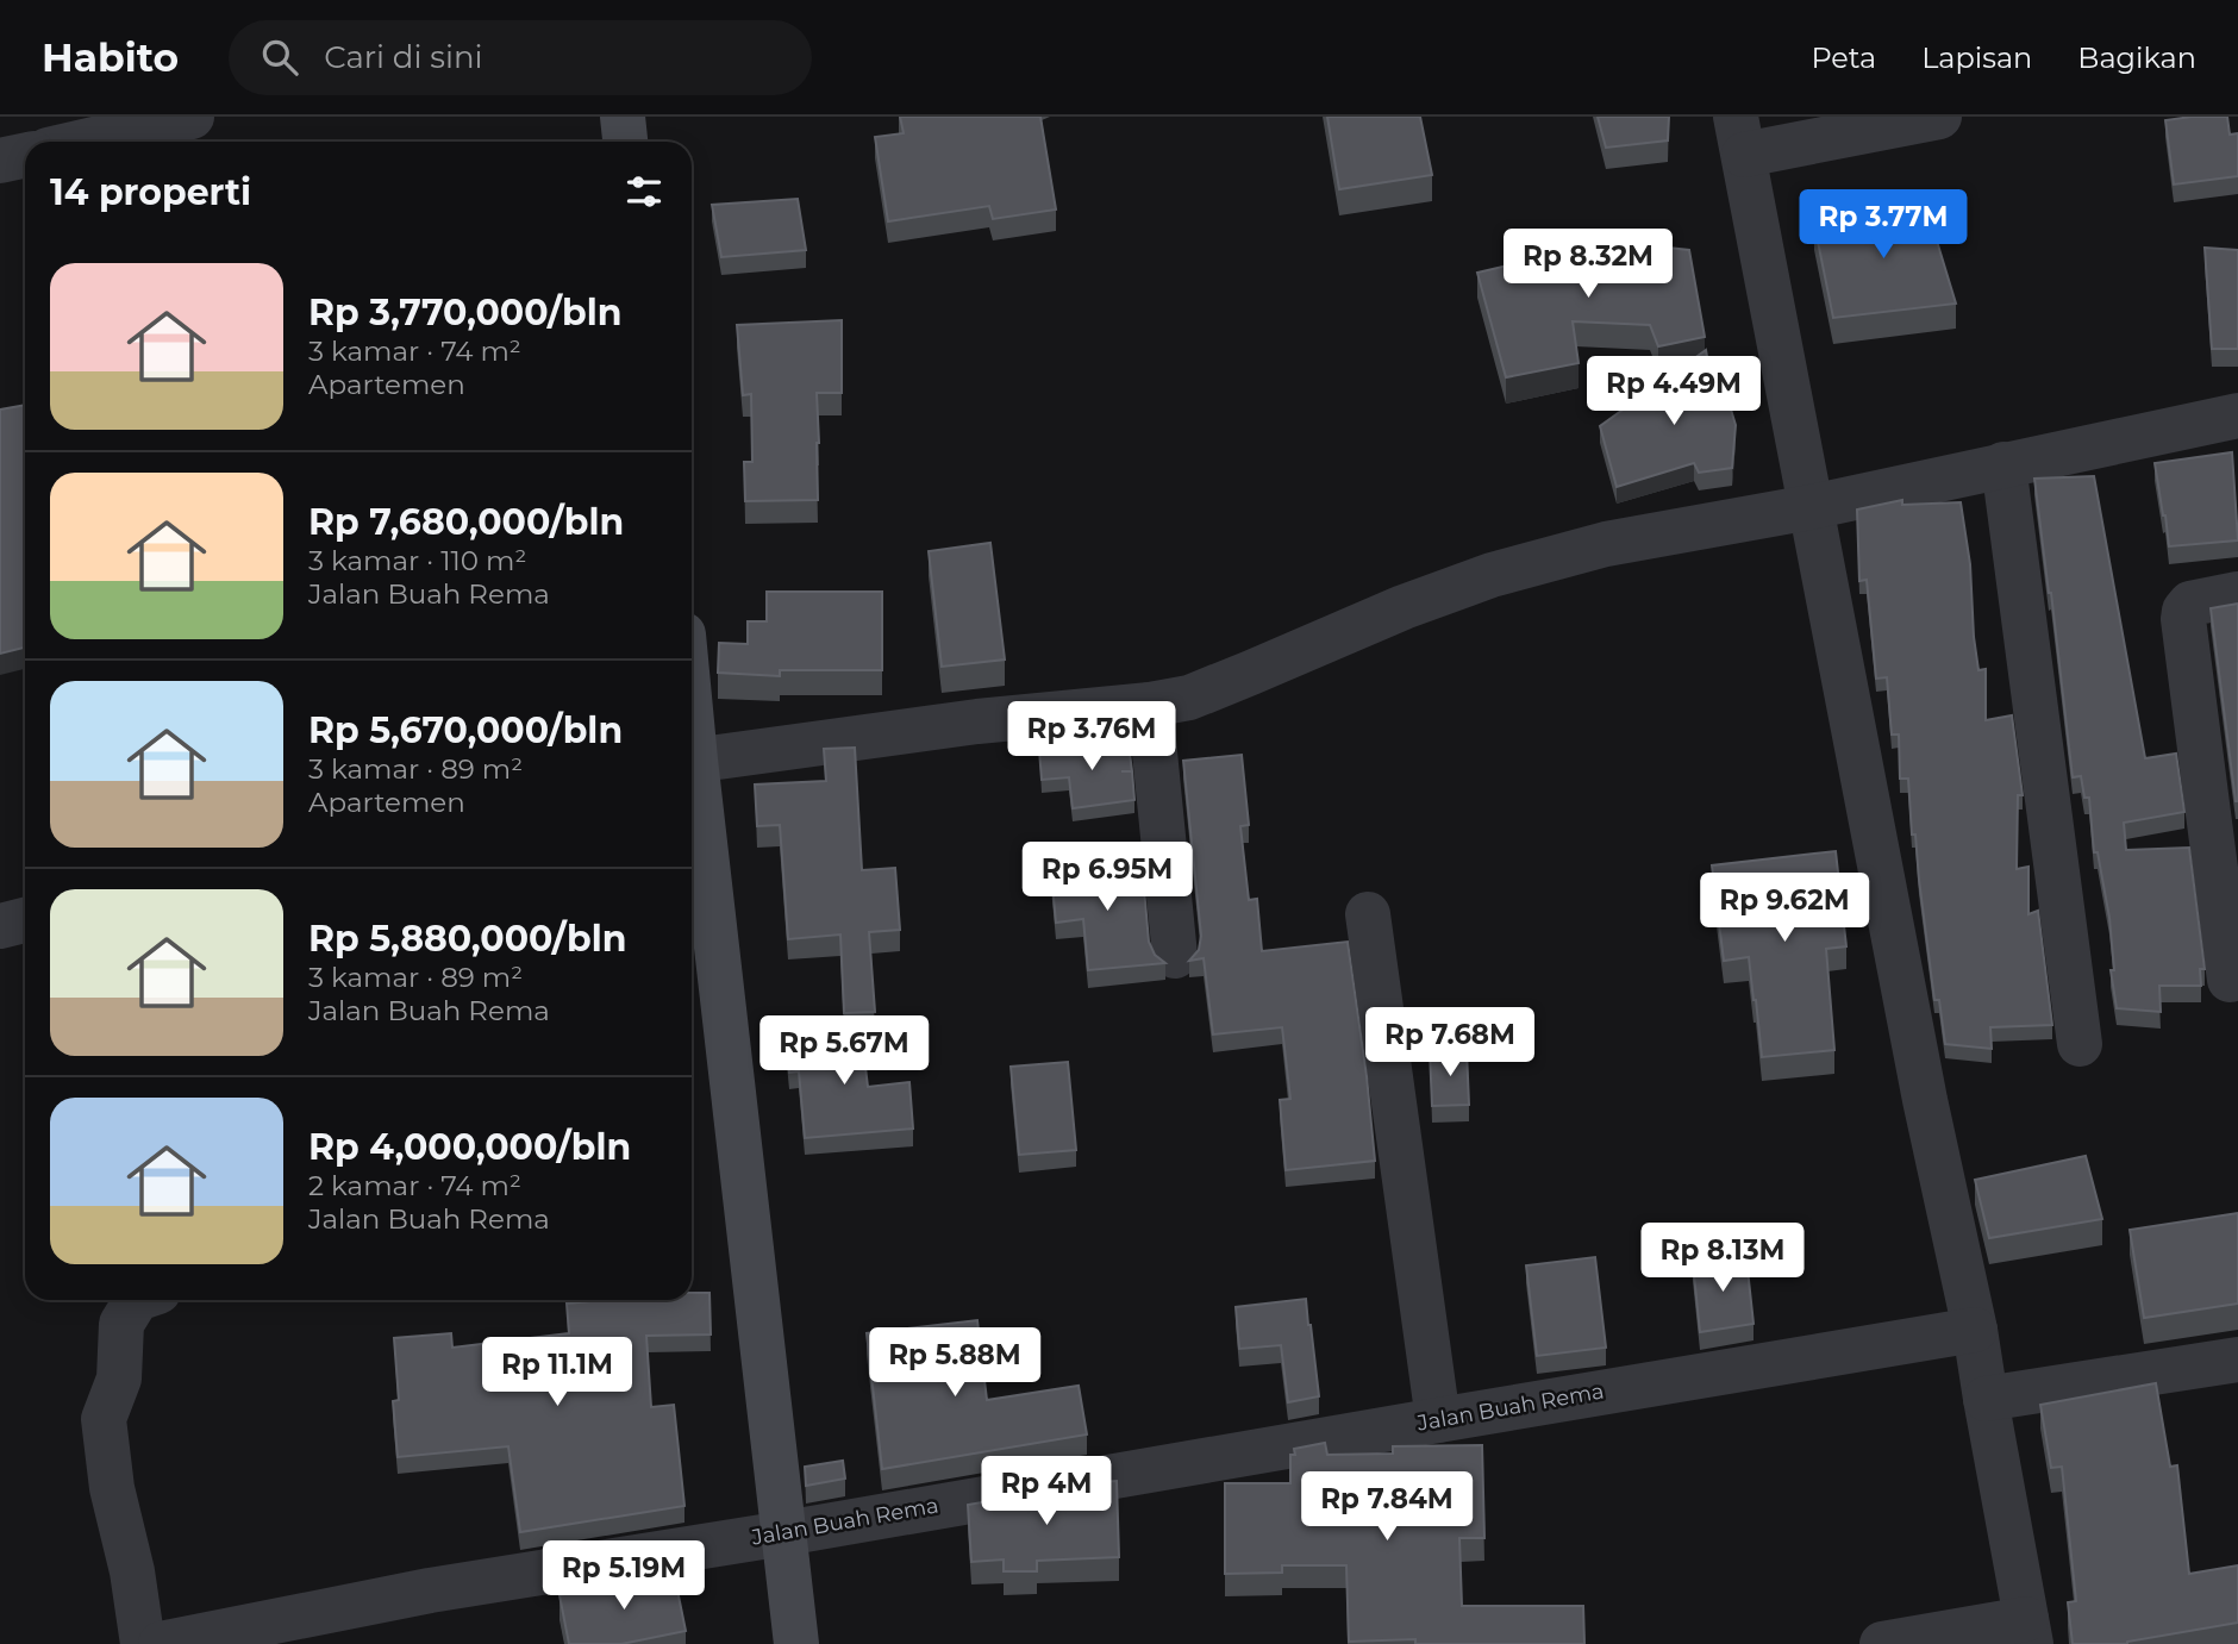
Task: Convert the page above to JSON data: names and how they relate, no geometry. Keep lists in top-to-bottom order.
{
  "streets": {
    "street": ["Jalan Buah Rema"]
  },
  "page": {
    "header": "Habito",
    "search": "Cari di sini",
    "nav": ["Peta", "Lapisan", "Bagikan"],
    "heading": "14 properti",
    "price": [
      "Rp 3.77M",
      "Rp 8.32M",
      "Rp 4.49M",
      "Rp 3.76M",
      "Rp 6.95M",
      "Rp 9.62M",
      "Rp 7.68M",
      "Rp 5.67M",
      "Rp 8.13M",
      "Rp 5.88M",
      "Rp 11.1M",
      "Rp 4M",
      "Rp 7.84M",
      "Rp 5.19M"
    ],
    "list": [
      {
        "name": "Rp 3,770,000/bln",
        "note": "3 kamar · 74 m² · Apartemen"
      },
      {
        "name": "Rp 7,680,000/bln",
        "note": "3 kamar · 110 m² · Jalan Buah Rema"
      },
      {
        "name": "Rp 5,670,000/bln",
        "note": "3 kamar · 89 m² · Apartemen"
      },
      {
        "name": "Rp 5,880,000/bln",
        "note": "3 kamar · 89 m² · Jalan Buah Rema"
      },
      {
        "name": "Rp 4,000,000/bln",
        "note": "2 kamar · 74 m² · Jalan Buah Rema"
      }
    ]
  }
}
